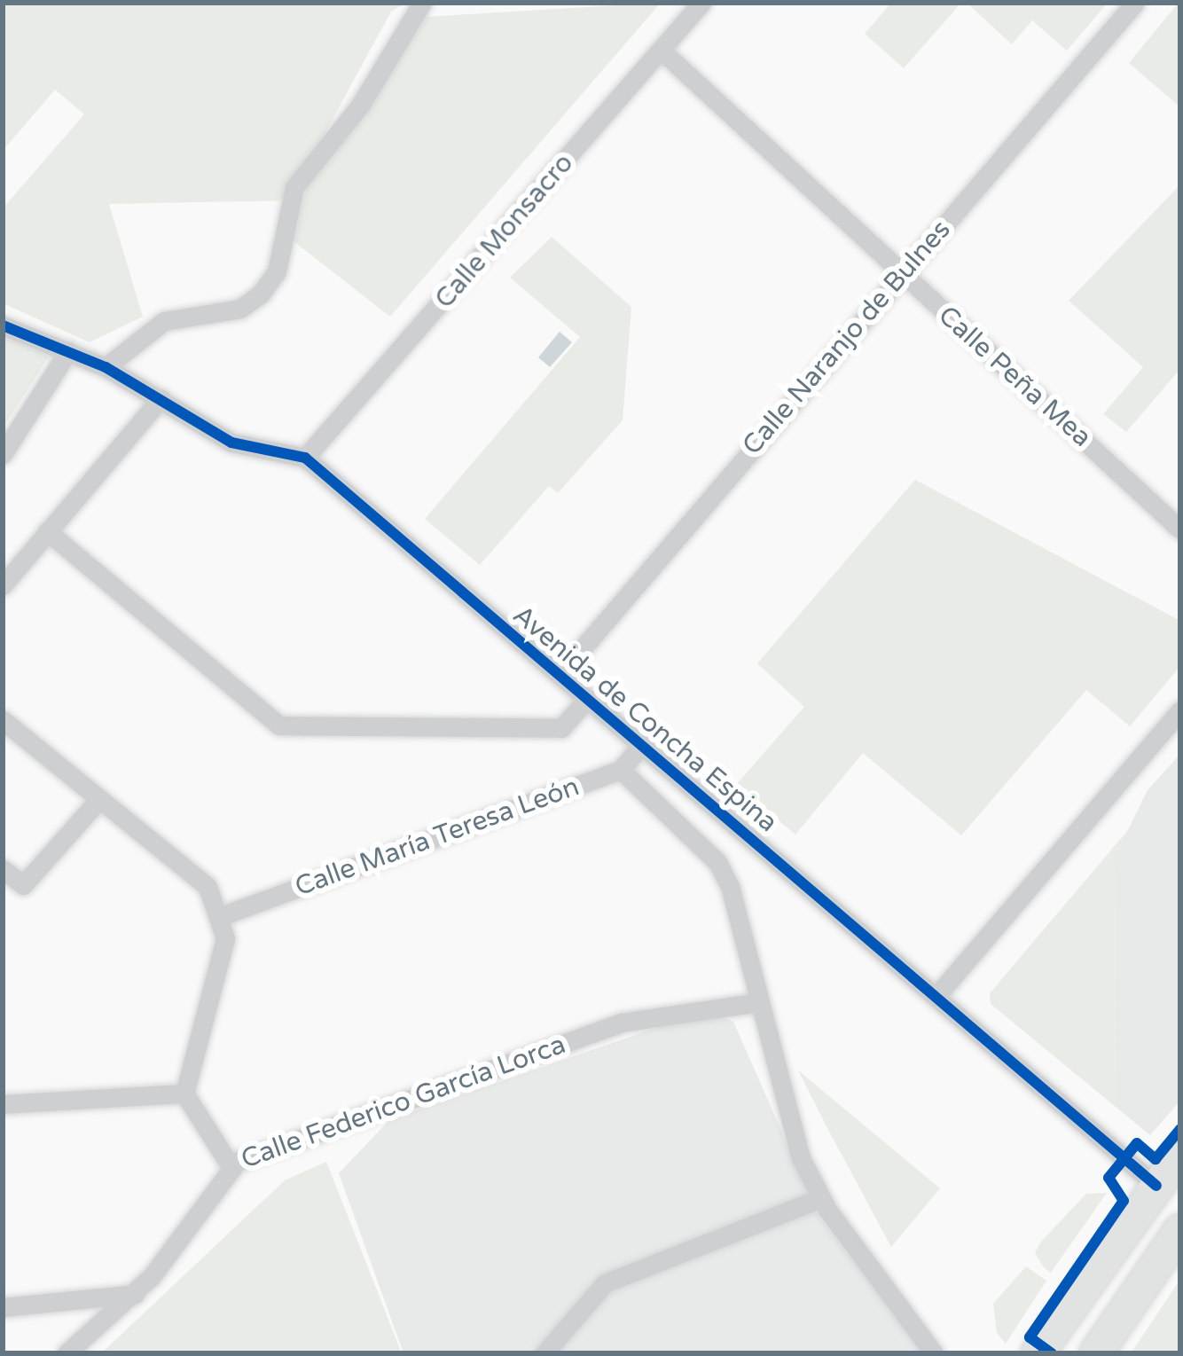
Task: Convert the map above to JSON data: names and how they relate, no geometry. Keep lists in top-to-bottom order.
{
  "streets": {
    "street": [
      "Calle Monsacro",
      "Calle Naranjo de Bulnes",
      "Calle Peña Mea",
      "Avenida de Concha Espina",
      "Calle María Teresa León",
      "Calle Federico García Lorca"
    ]
  },
  "crossings": [
    ["Calle Monsacro", "Calle Peña Mea"],
    ["Calle Monsacro", "Avenida de Concha Espina"],
    ["Calle Naranjo de Bulnes", "Calle Peña Mea"],
    ["Calle Naranjo de Bulnes", "Avenida de Concha Espina"]
  ]
}
